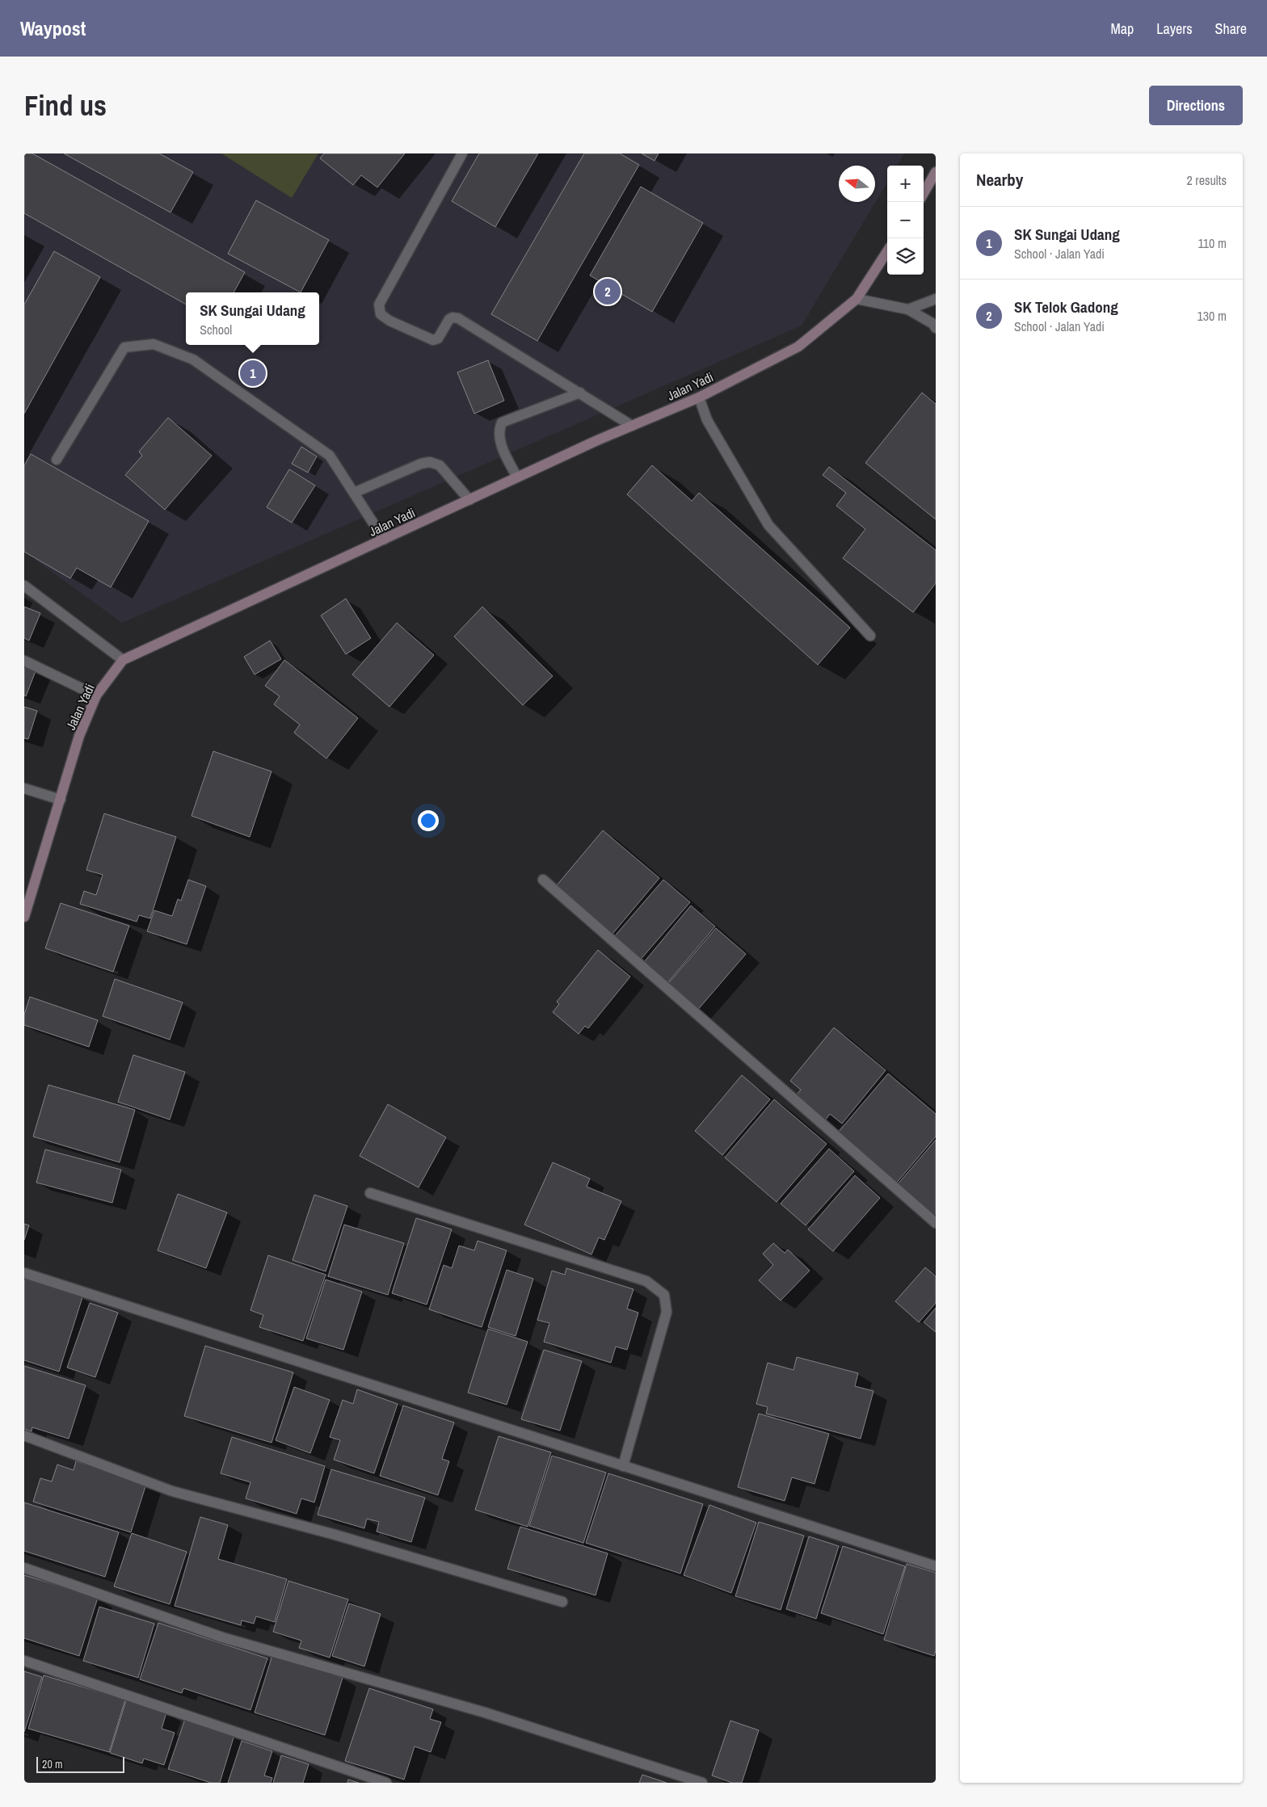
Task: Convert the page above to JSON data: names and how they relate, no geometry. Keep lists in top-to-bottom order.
{
  "streets": {
    "street": ["Jalan Yadi"]
  },
  "scale_bar": "20 m",
  "north": "left",
  "page": {
    "header": "Waypost",
    "nav": ["Map", "Layers", "Share"],
    "buttons": "Directions",
    "title": "Find us",
    "heading": ["Nearby", "2 results"],
    "map_buttons": ["+", "−"],
    "list": [
      {
        "mark": "1",
        "name": "SK Sungai Udang",
        "note": "School · Jalan Yadi",
        "value": "110 m"
      },
      {
        "mark": "2",
        "name": "SK Telok Gadong",
        "note": "School · Jalan Yadi",
        "value": "130 m"
      }
    ],
    "pins": ["2", "1"],
    "popup": ["SK Sungai Udang", "School"],
    "scale": "20 m"
  }
}
